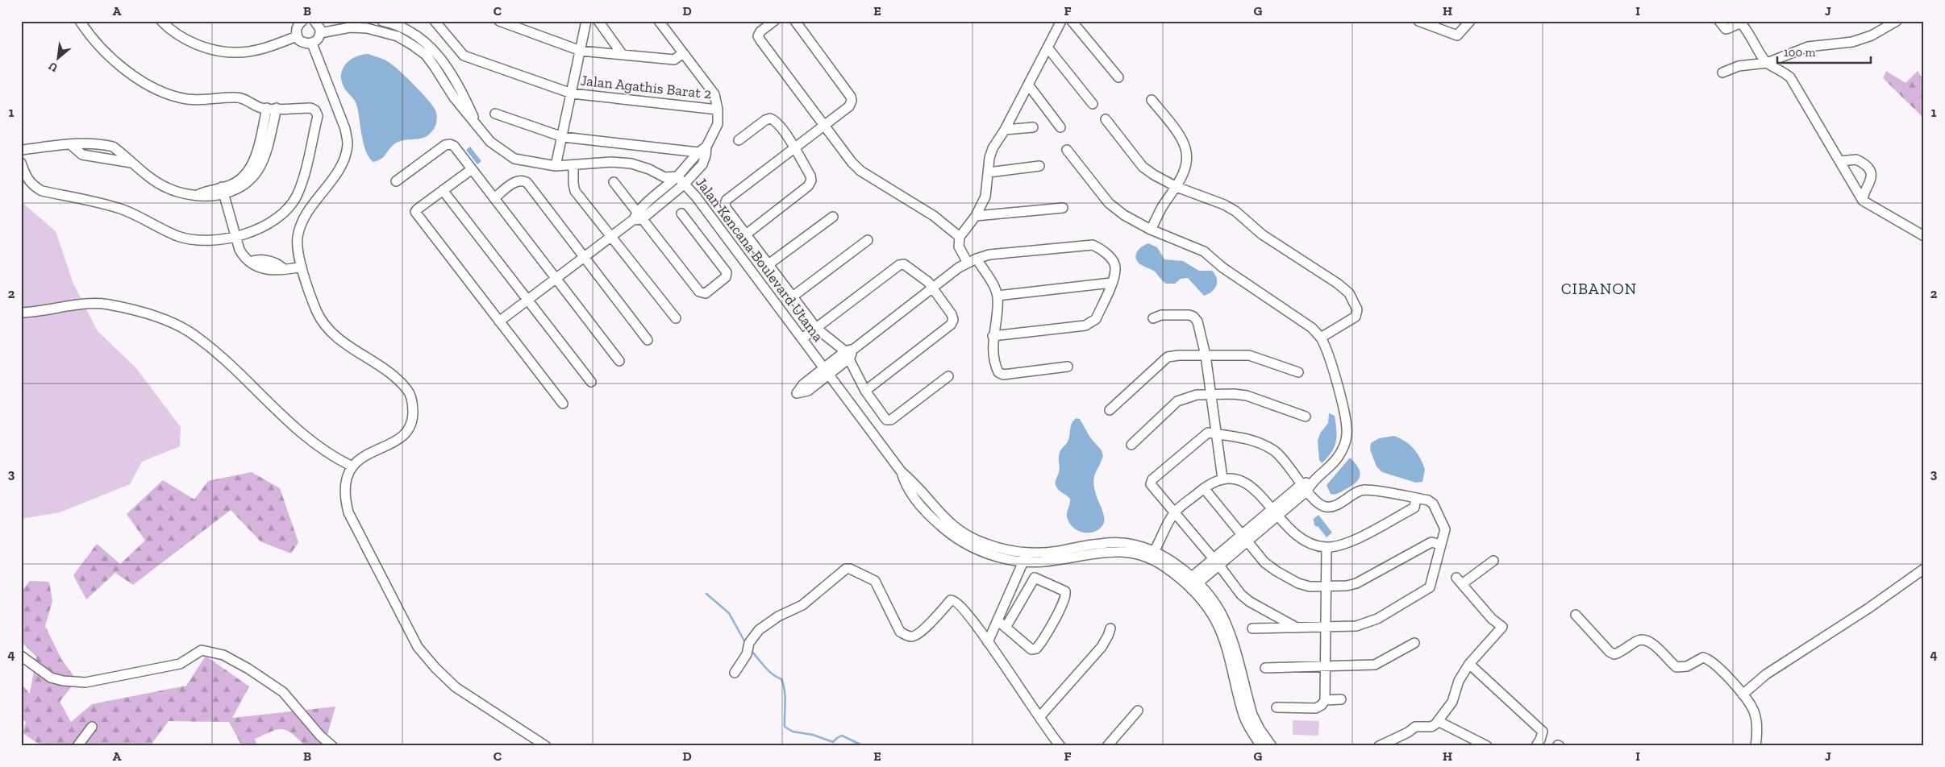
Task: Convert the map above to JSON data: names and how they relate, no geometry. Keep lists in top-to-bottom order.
{
  "streets": {
    "street": ["Jalan Agathis Barat 2", "Jalan Kencana Boulevard Utama"]
  },
  "districts": ["CIBANON"],
  "scale_bar": "100 m",
  "north": "bottom left",
  "grid": {
    "columns": [
      "A",
      "B",
      "C",
      "D",
      "E",
      "F",
      "G",
      "H",
      "I",
      "J"
    ],
    "rows": [
      "1",
      "2",
      "3",
      "4"
    ]
  }
}
